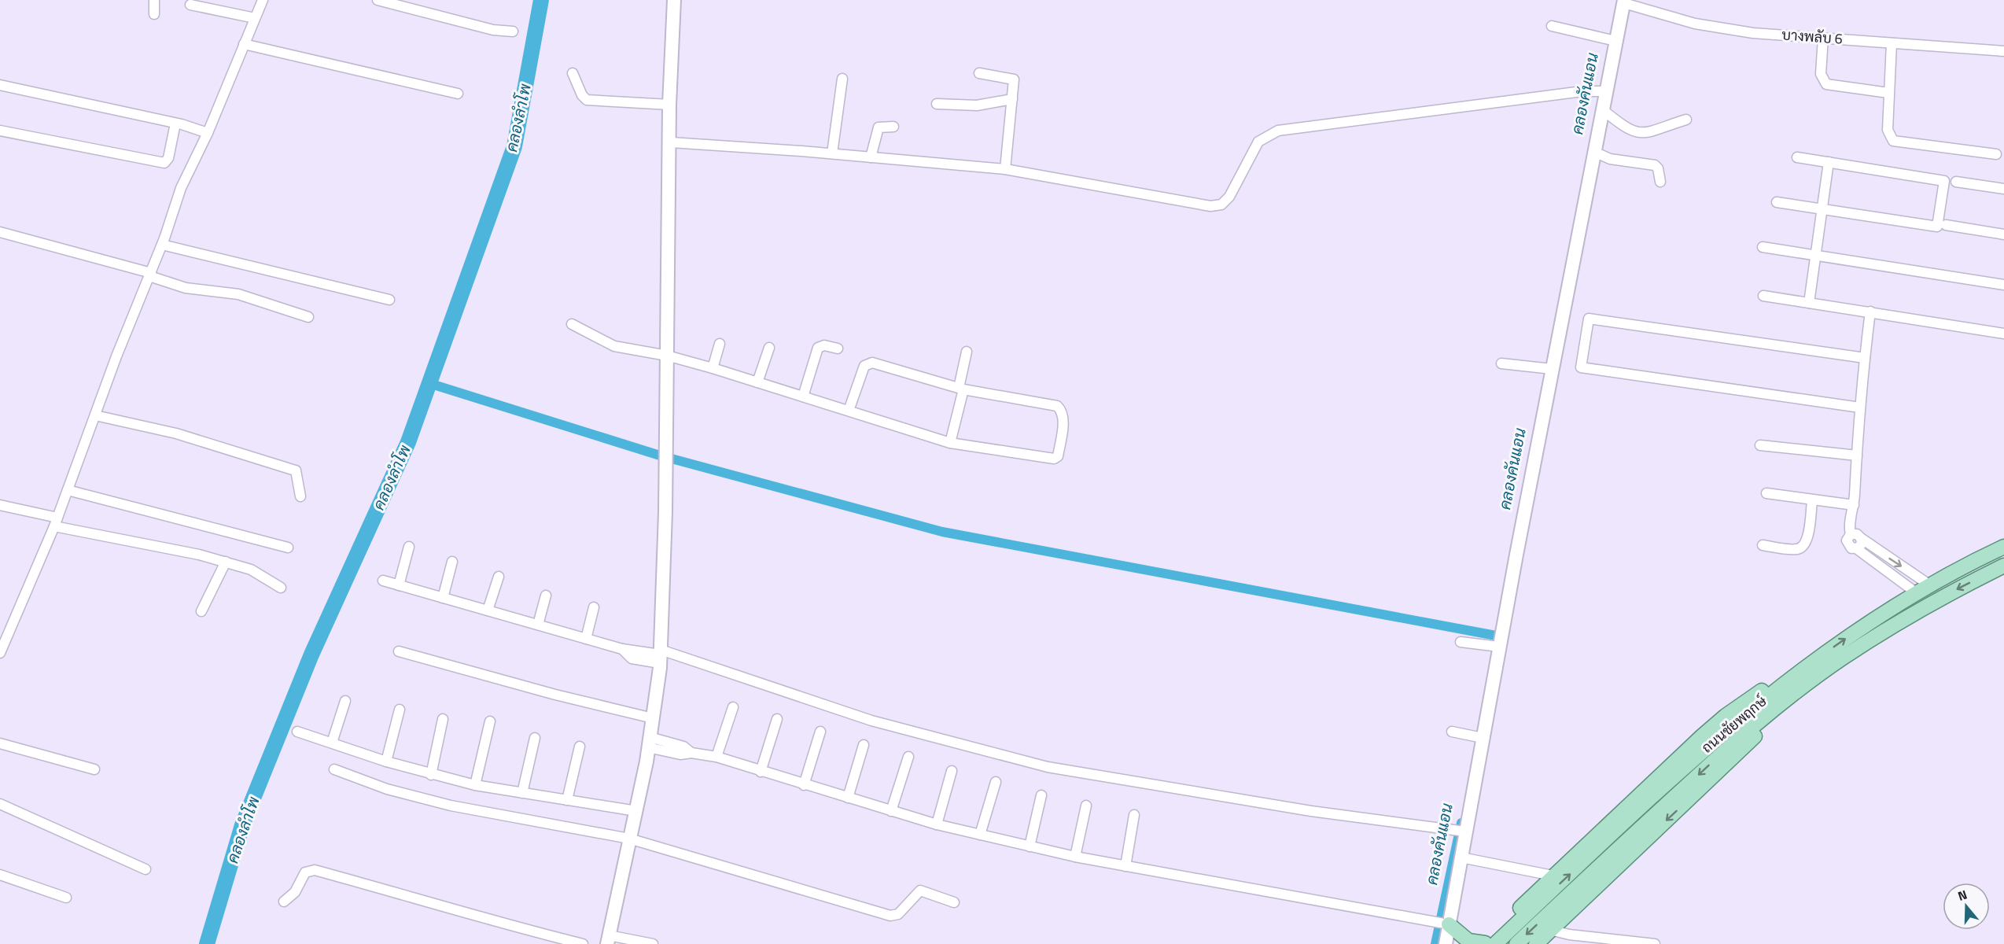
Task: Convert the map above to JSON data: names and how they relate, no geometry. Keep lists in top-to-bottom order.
{
  "streets": {
    "main road": ["ถนนชัยพฤกษ์"],
    "street": ["บางพลับ 6"]
  },
  "water": ["คลองคันแอน", "คลองลำโพ"],
  "north": "top"
}
